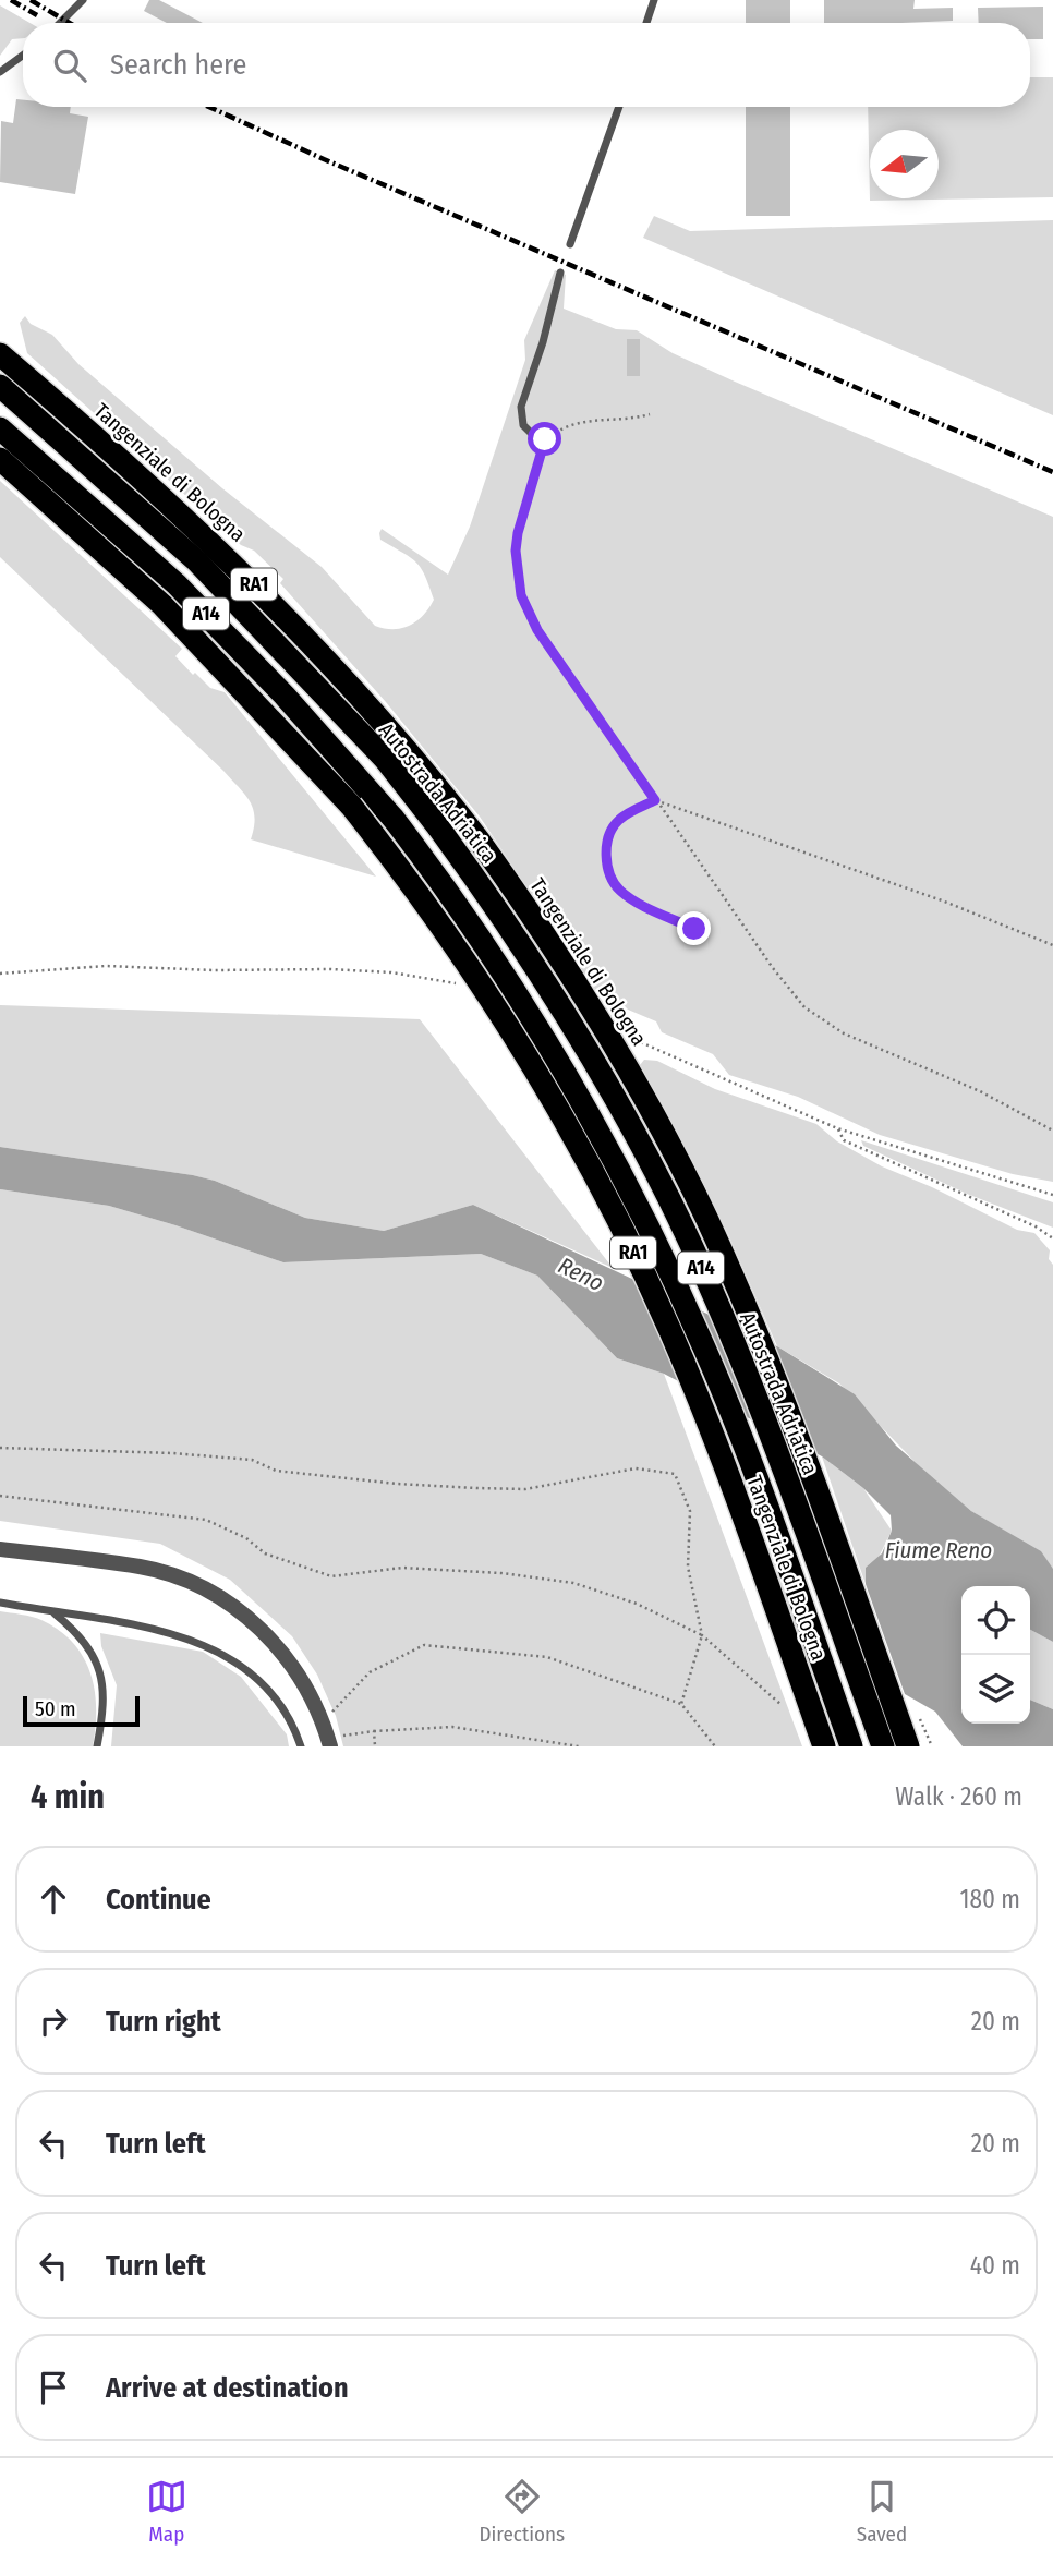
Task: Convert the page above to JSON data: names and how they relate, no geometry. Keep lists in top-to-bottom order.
{
  "streets": {
    "highway": [
      "Tangenziale di Bologna",
      "RA1",
      "A14",
      "Autostrada Adriatica"
    ]
  },
  "water": ["Reno", "Fiume Reno"],
  "scale_bar": "50 m",
  "north": "left",
  "page": {
    "search": "Search here",
    "scale": "50 m",
    "heading": ["4 min", "Walk · 260 m"],
    "list": [
      ["Continue", "180 m"],
      ["Turn right", "20 m"],
      ["Turn left", "20 m"],
      ["Turn left", "40 m"],
      "Arrive at destination"
    ],
    "nav": ["Map", "Directions", "Saved"]
  }
}
